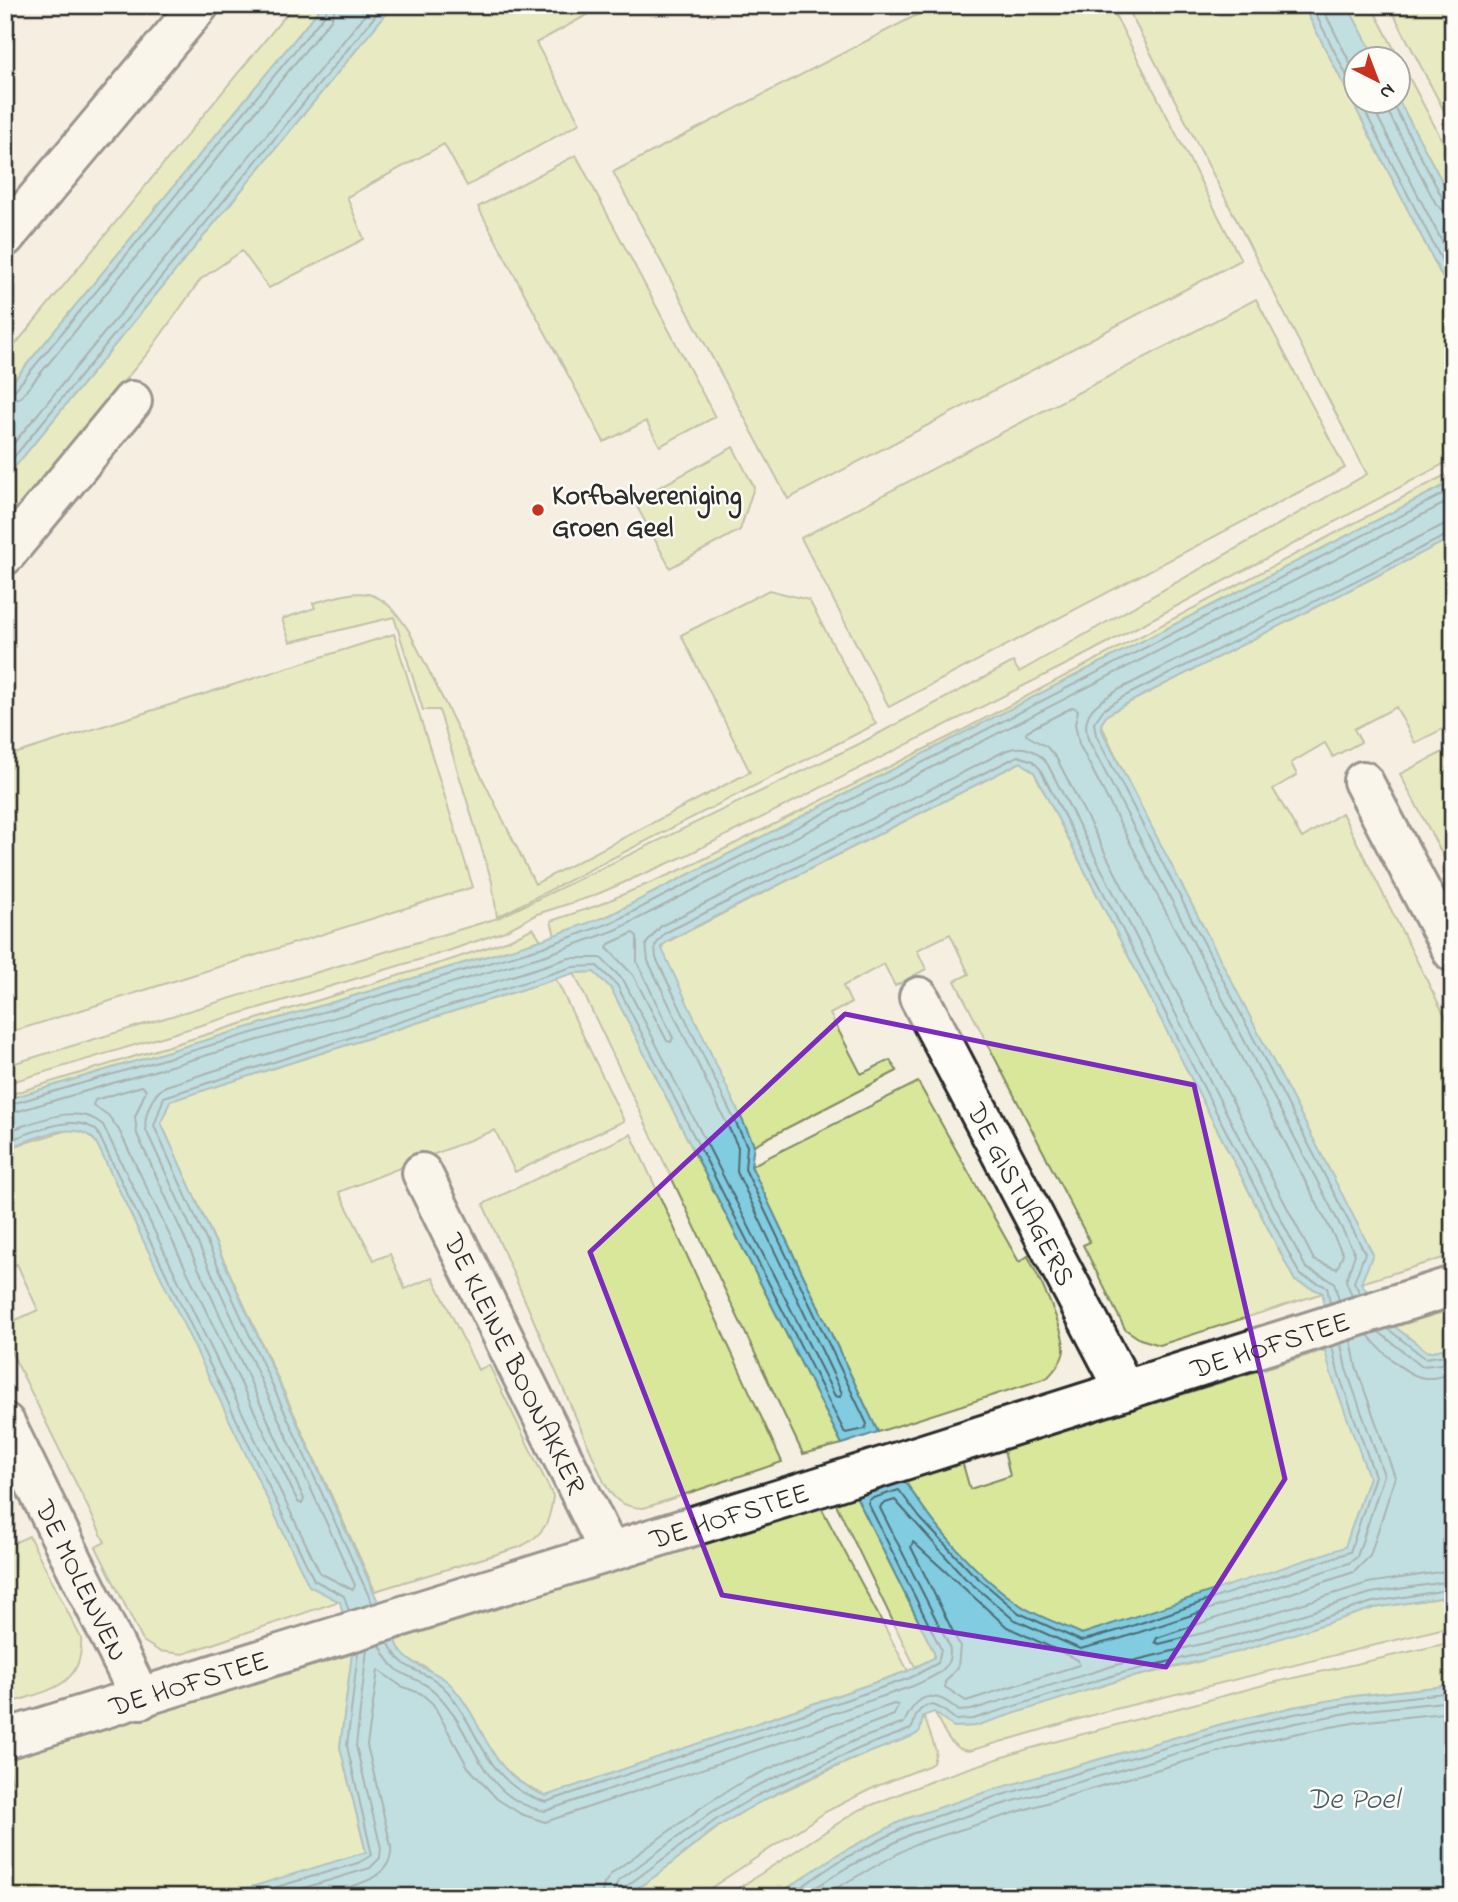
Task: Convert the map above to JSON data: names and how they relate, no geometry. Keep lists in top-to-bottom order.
{
  "streets": {
    "street": [
      "DE GISTJAGERS",
      "DE HOFSTEE",
      "DE KLEINE BOONAKKER",
      "DE MOLENVEN"
    ]
  },
  "crossings": [
    ["DE GISTJAGERS", "DE HOFSTEE"],
    ["DE HOFSTEE", "DE KLEINE BOONAKKER"],
    ["DE HOFSTEE", "DE MOLENVEN"]
  ],
  "water": ["De Poel"],
  "places": ["Korfbalvereniging Groen Geel"],
  "north": "bottom right"
}
